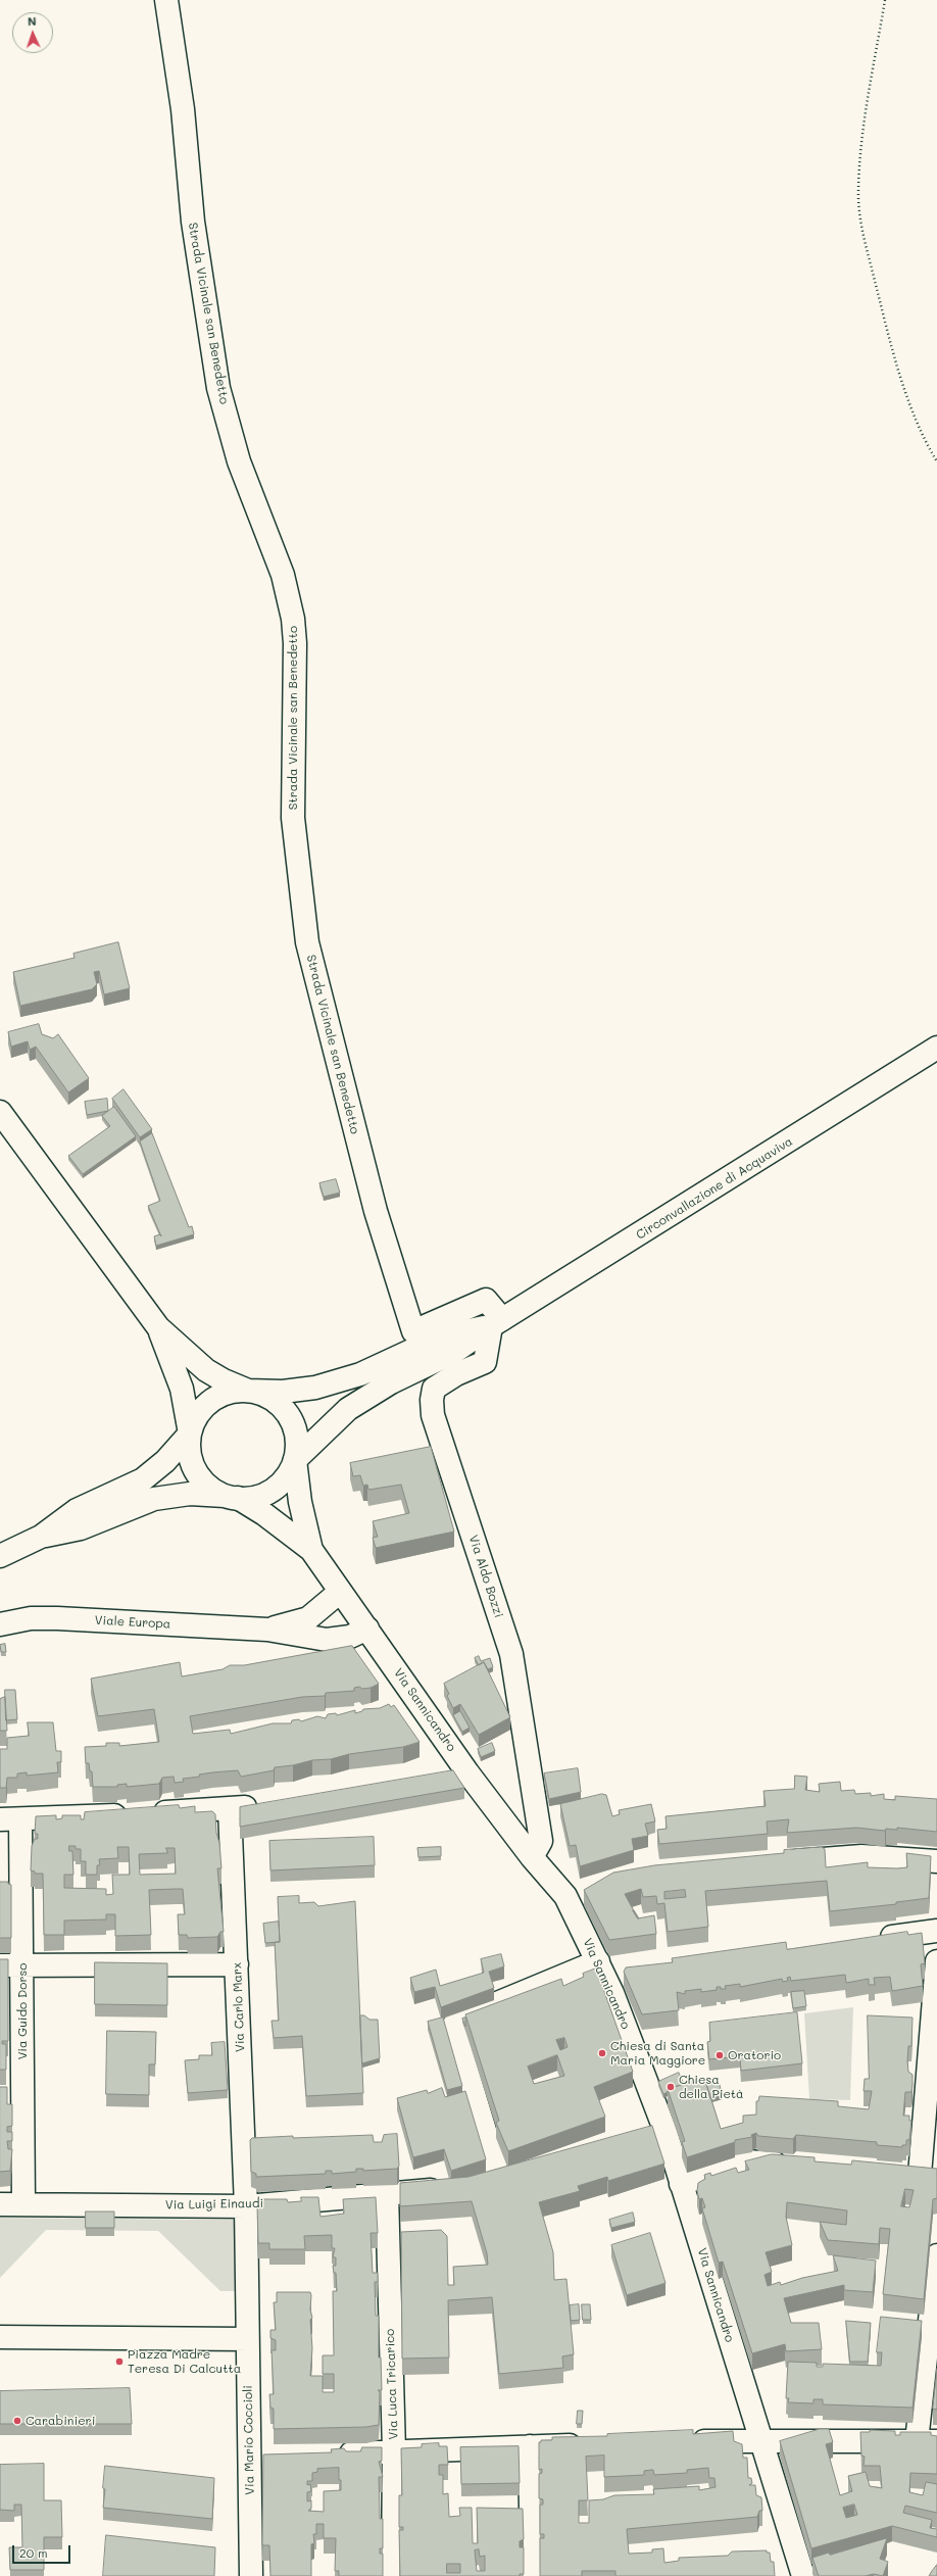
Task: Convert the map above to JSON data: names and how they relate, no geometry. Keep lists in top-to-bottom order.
{
  "streets": {
    "street": [
      "Strada Vicinale san Benedetto",
      "Circonvallazione di Acquaviva",
      "Via Aldo Bozzi",
      "Viale Europa",
      "Via Sannicandro",
      "Via Carlo Marx",
      "Via Guido Dorso",
      "Via Luigi Einaudi",
      "Via Luca Tricarico",
      "Via Mario Coccioli"
    ]
  },
  "crossings": [
    ["Strada Vicinale san Benedetto", "Circonvallazione di Acquaviva"],
    ["Strada Vicinale san Benedetto", "Via Aldo Bozzi"],
    ["Circonvallazione di Acquaviva", "Via Aldo Bozzi"],
    ["Via Aldo Bozzi", "Via Sannicandro"],
    ["Viale Europa", "Via Sannicandro"],
    ["Via Carlo Marx", "Via Luigi Einaudi"],
    ["Via Carlo Marx", "Via Mario Coccioli"],
    ["Via Guido Dorso", "Via Luigi Einaudi"],
    ["Via Luigi Einaudi", "Via Luca Tricarico"],
    ["Via Luigi Einaudi", "Via Mario Coccioli"]
  ],
  "places": [
    "Chiesa di Santa Maria Maggiore",
    "Oratorio",
    "Chiesa della Pietà",
    "Piazza Madre Teresa Di Calcutta",
    "Carabinieri"
  ],
  "scale_bar": "20 m",
  "north": "top"
}
